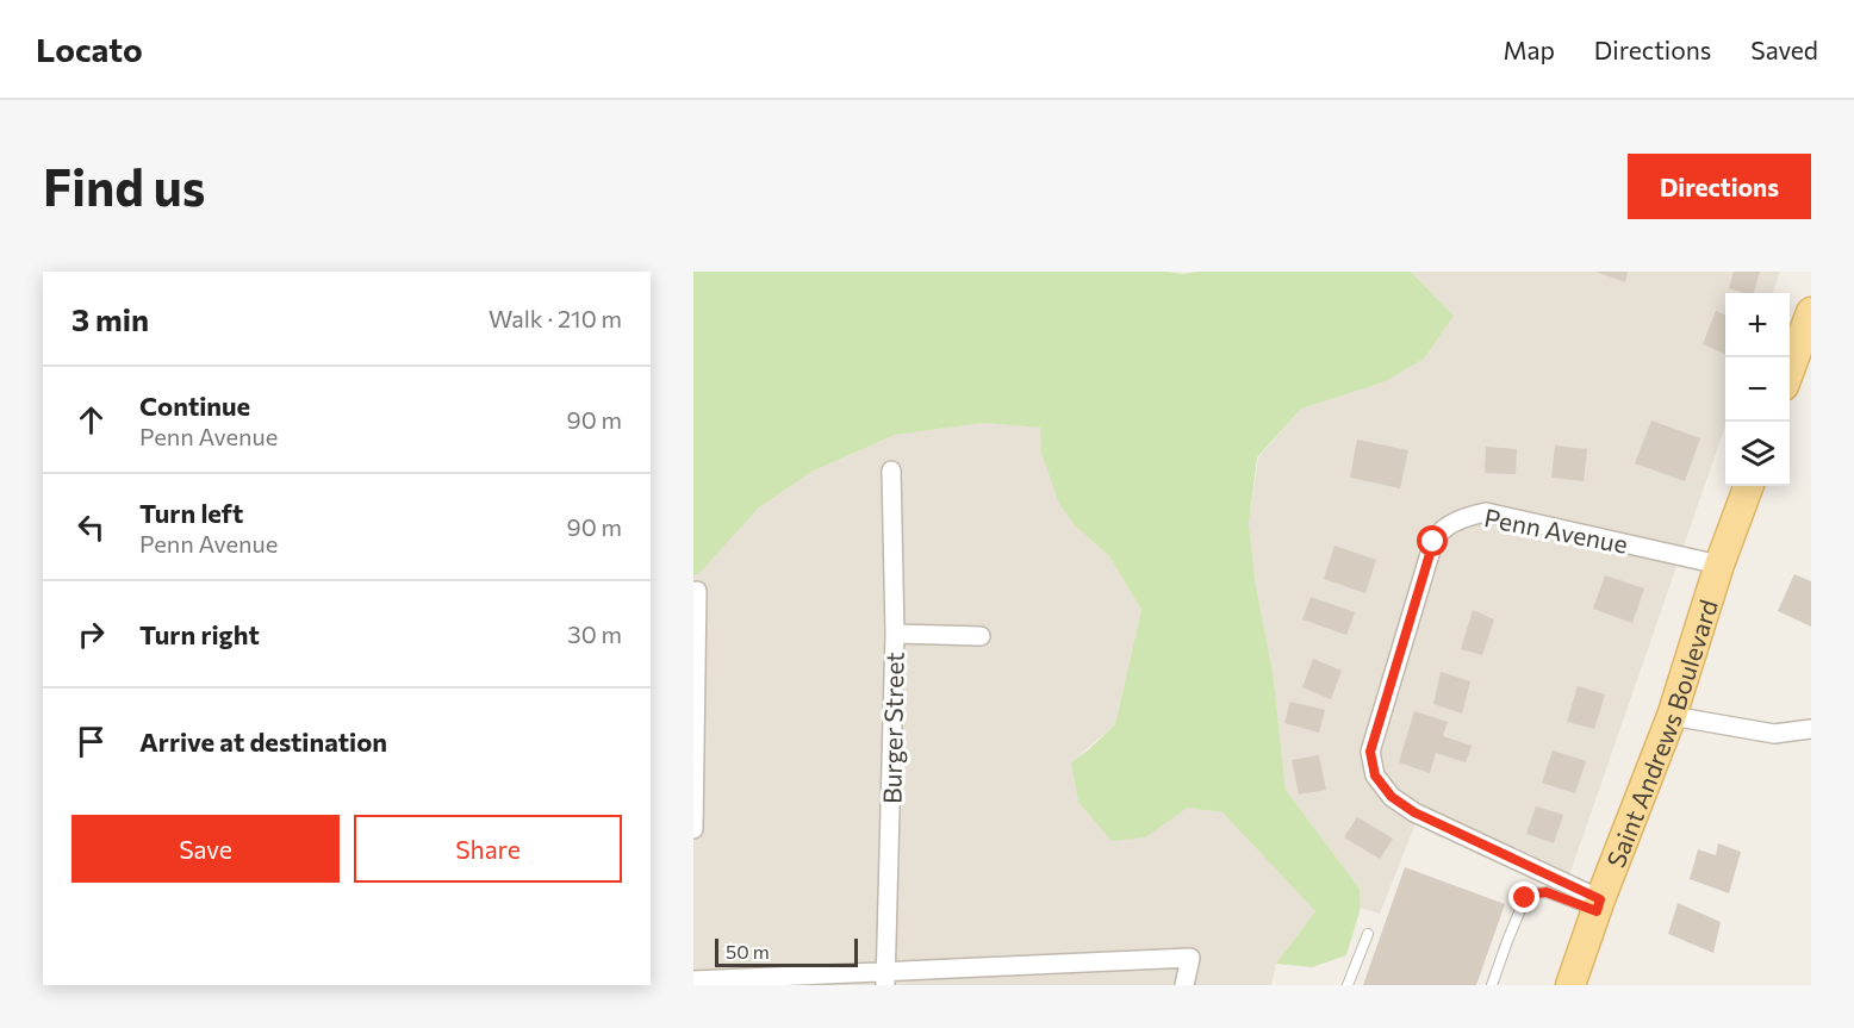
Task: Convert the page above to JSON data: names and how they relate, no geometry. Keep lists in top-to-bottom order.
{
  "streets": {
    "main road": ["Saint Andrews Boulevard"],
    "street": ["Penn Avenue", "Burger Street"]
  },
  "crossings": [
    ["Penn Avenue", "Saint Andrews Boulevard"]
  ],
  "scale_bar": "50 m",
  "page": {
    "header": "Locato",
    "nav": ["Map", "Directions", "Saved"],
    "buttons": [
      "Directions",
      ["Save", "Share"]
    ],
    "title": "Find us",
    "heading": ["3 min", "Walk · 210 m"],
    "map_buttons": ["+", "−"],
    "list": [
      ["Continue", "Penn Avenue", "90 m"],
      ["Turn left", "Penn Avenue", "90 m"],
      ["Turn right", "30 m"],
      "Arrive at destination"
    ],
    "scale": "50 m"
  }
}
